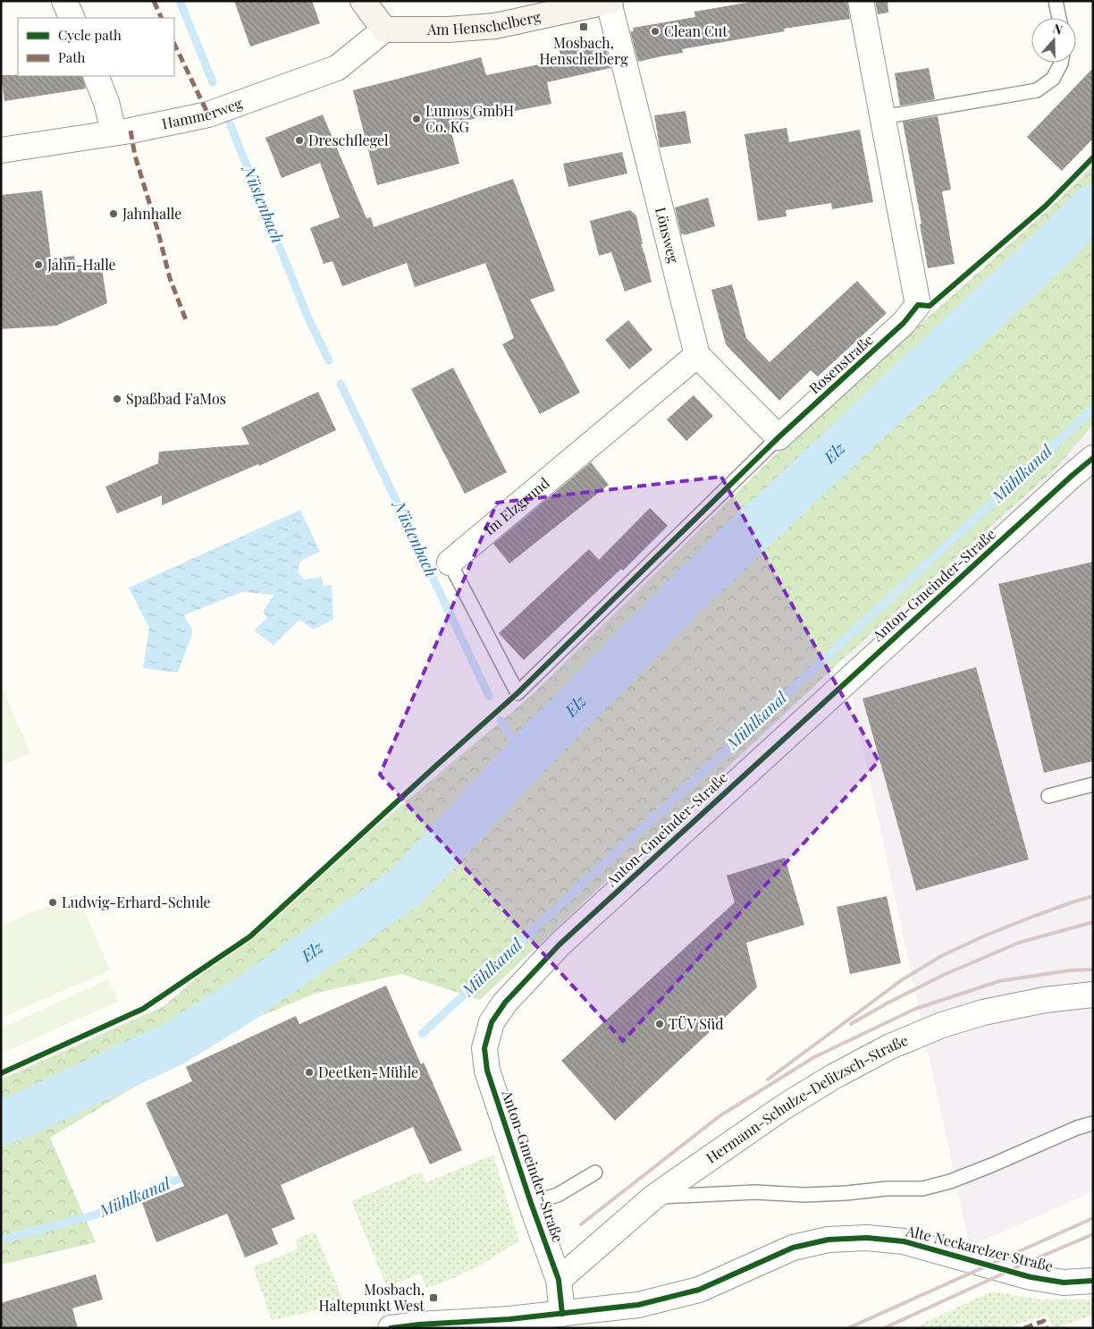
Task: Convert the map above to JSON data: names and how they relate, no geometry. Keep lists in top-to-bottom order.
{
  "streets": {
    "main road": ["Am Henschelberg"],
    "street": [
      "Hammerweg",
      "Lönsweg",
      "Rosenstraße",
      "Im Elzgrund",
      "Anton-Gmeinder-Straße",
      "Hermann-Schulze-Delitzsch-Straße",
      "Alte Neckarelzer Straße"
    ]
  },
  "crossings": [
    ["Am Henschelberg", "Hammerweg"],
    ["Am Henschelberg", "Lönsweg"],
    ["Lönsweg", "Im Elzgrund"],
    ["Rosenstraße", "Im Elzgrund"],
    ["Anton-Gmeinder-Straße", "Hermann-Schulze-Delitzsch-Straße"],
    ["Anton-Gmeinder-Straße", "Alte Neckarelzer Straße"]
  ],
  "water": ["Nüstenbach", "Elz", "Mühlkanal"],
  "places": {
    "transit": ["Mosbach, Henschelberg", "Mosbach, Haltepunkt West"],
    "other": [
      "Clean Cut",
      "Lumos GmbH Co. KG",
      "Dreschflegel",
      "Jahnhalle",
      "Jahn-Halle",
      "Spaßbad FaMos",
      "Ludwig-Erhard-Schule",
      "TÜV Süd",
      "Deetken-Mühle"
    ]
  },
  "legend": ["Cycle path", "Path"],
  "north": "top"
}
